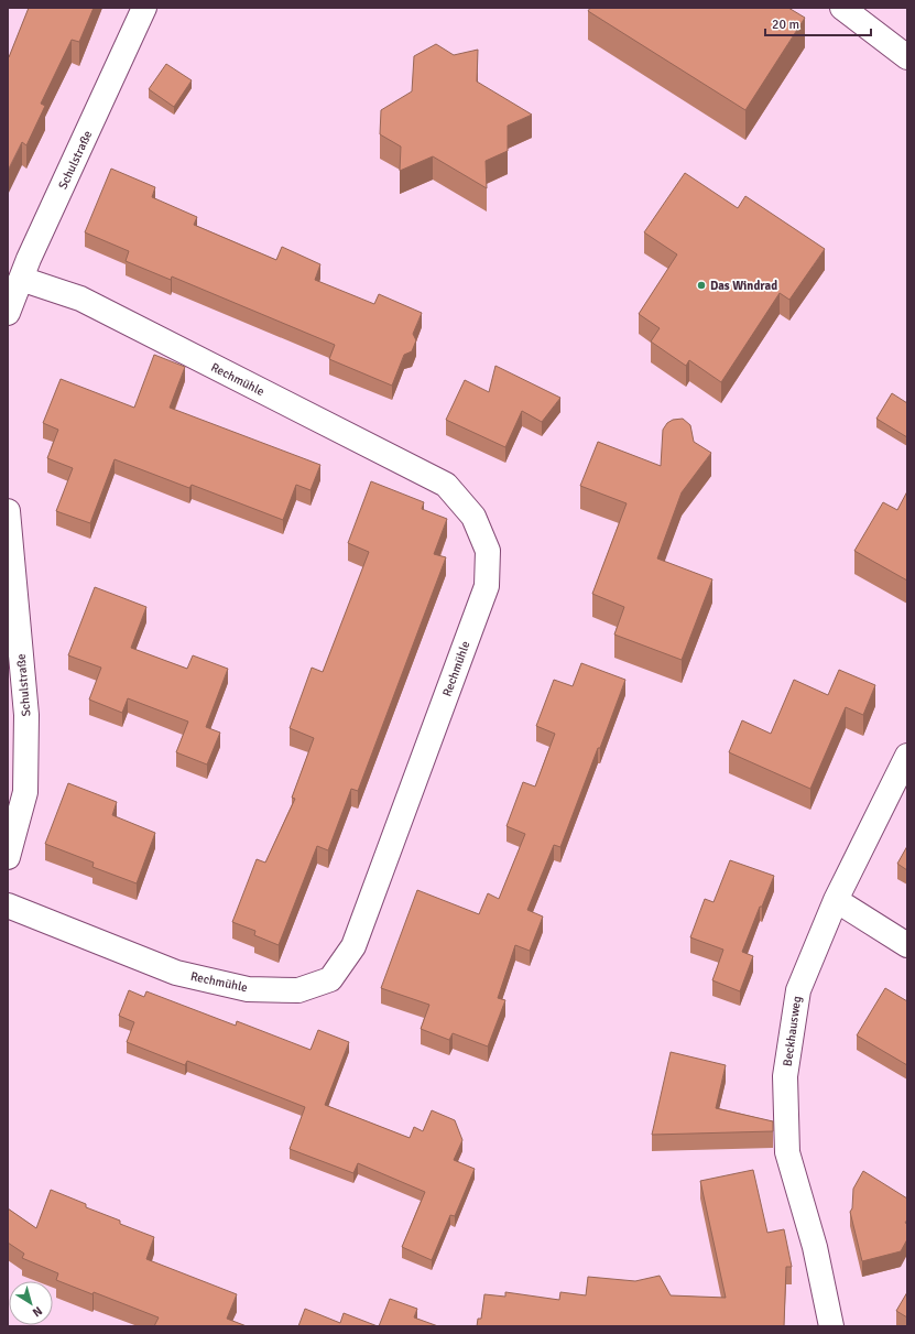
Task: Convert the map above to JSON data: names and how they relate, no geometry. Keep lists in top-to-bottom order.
{
  "streets": {
    "street": ["Schulstraße", "Rechmühle", "Beckhausweg"]
  },
  "crossings": [
    ["Schulstraße", "Rechmühle"]
  ],
  "places": ["Das Windrad"],
  "scale_bar": "20 m",
  "north": "bottom right"
}
